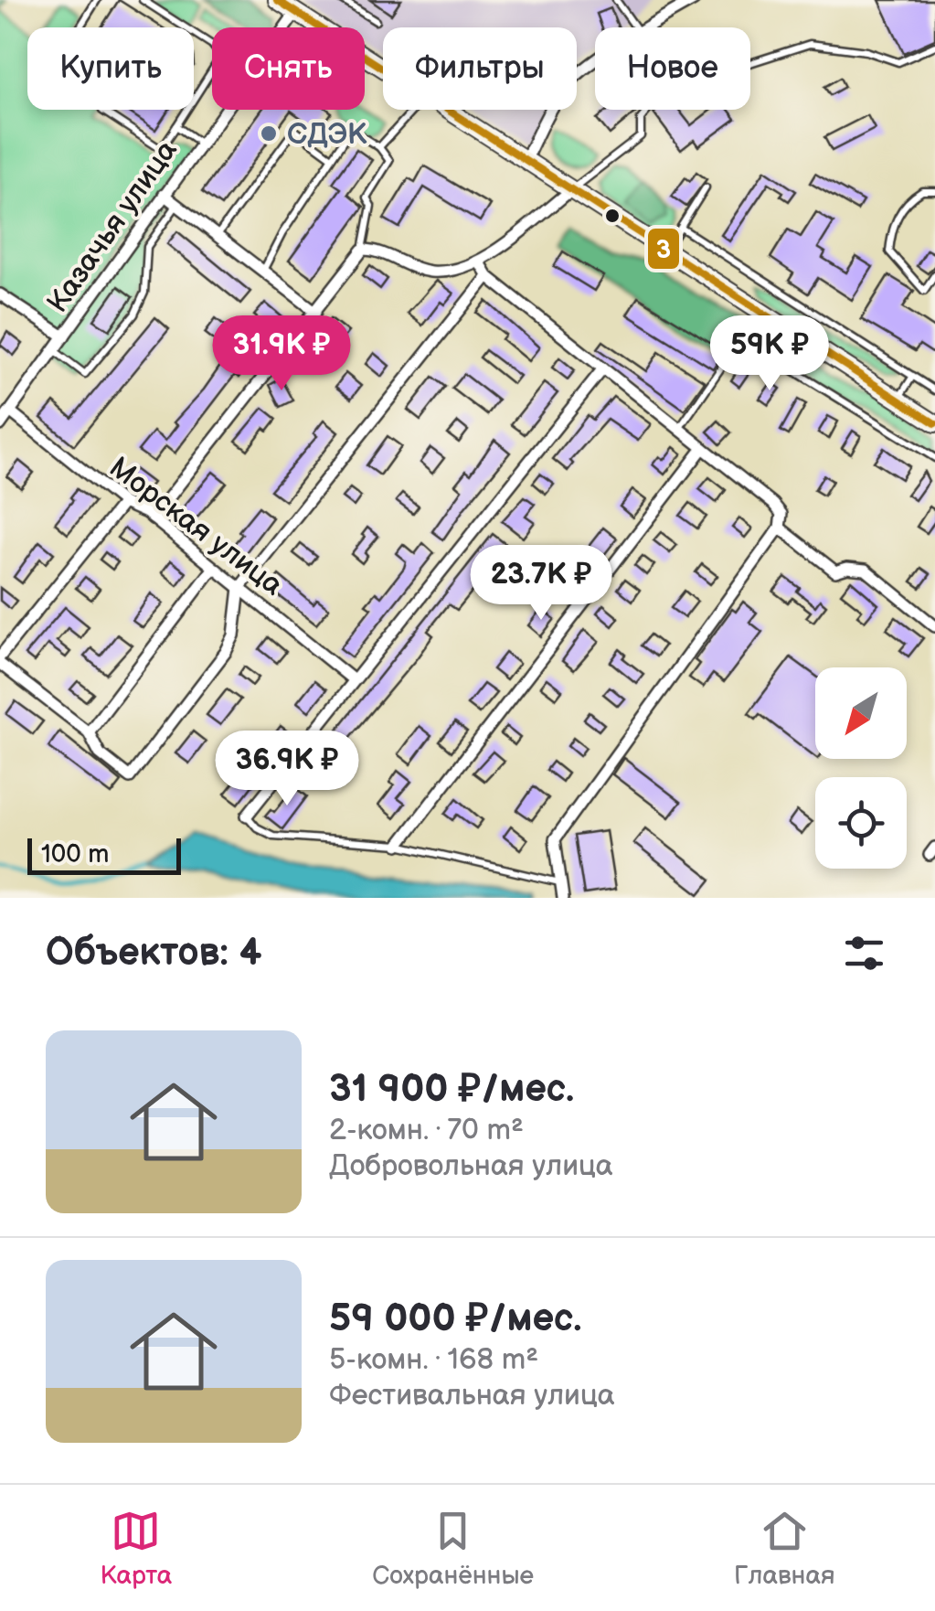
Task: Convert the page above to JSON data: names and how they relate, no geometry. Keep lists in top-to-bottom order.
{
  "streets": {
    "street": ["Казачья улица", "Морская улица"]
  },
  "crossings": [
    ["Казачья улица", "Морская улица"]
  ],
  "places": ["СДЭК"],
  "lines": ["transit line 3"],
  "scale_bar": "100 m",
  "north": "bottom left",
  "page": {
    "chip": [
      "Купить",
      "Снять",
      "Фильтры",
      "Новое"
    ],
    "price": [
      "31.9K ₽",
      "59K ₽",
      "23.7K ₽",
      "36.9K ₽"
    ],
    "scale": "100 m",
    "heading": "Объектов: 4",
    "list": [
      {
        "name": "31 900 ₽/мес.",
        "note": "2-комн. · 70 m² · Добровольная улица"
      },
      {
        "name": "59 000 ₽/мес.",
        "note": "5-комн. · 168 m² · Фестивальная улица"
      }
    ],
    "tabs": ["Карта", "Сохранённые", "Главная"]
  }
}
